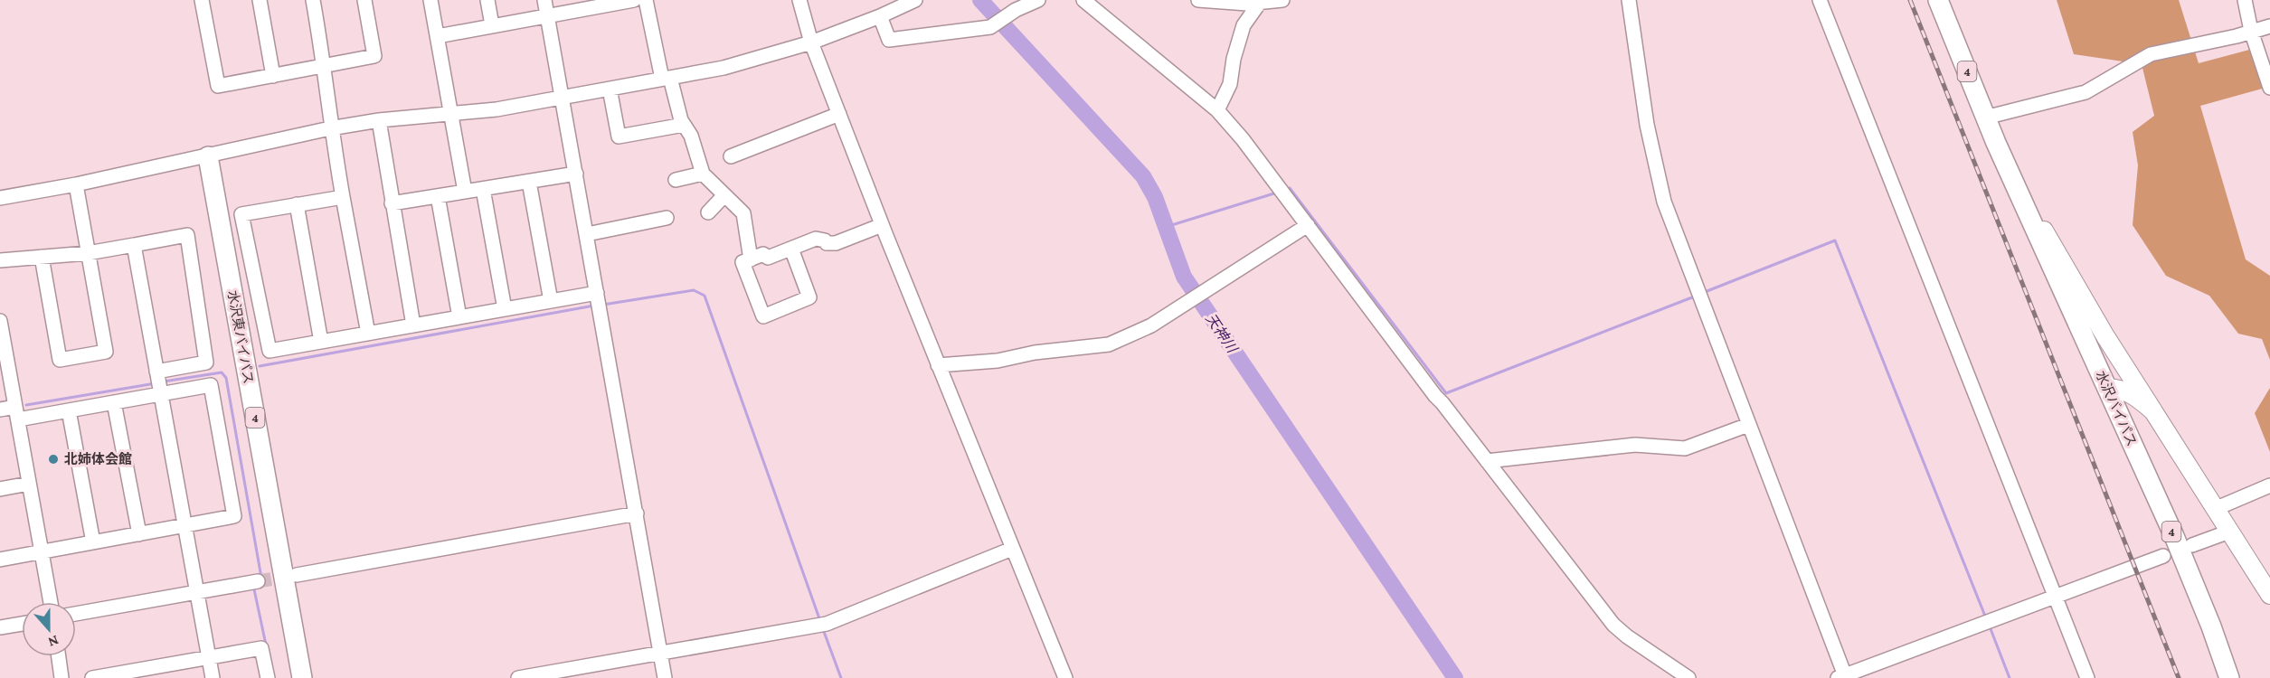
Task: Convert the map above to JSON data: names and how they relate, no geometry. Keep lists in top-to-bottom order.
{
  "streets": {
    "highway": ["4", "水沢東バイパス", "水沢バイパス"]
  },
  "crossings": [
    ["4", "水沢バイパス"]
  ],
  "water": ["天神川"],
  "places": ["北姉体会館"],
  "north": "bottom"
}
